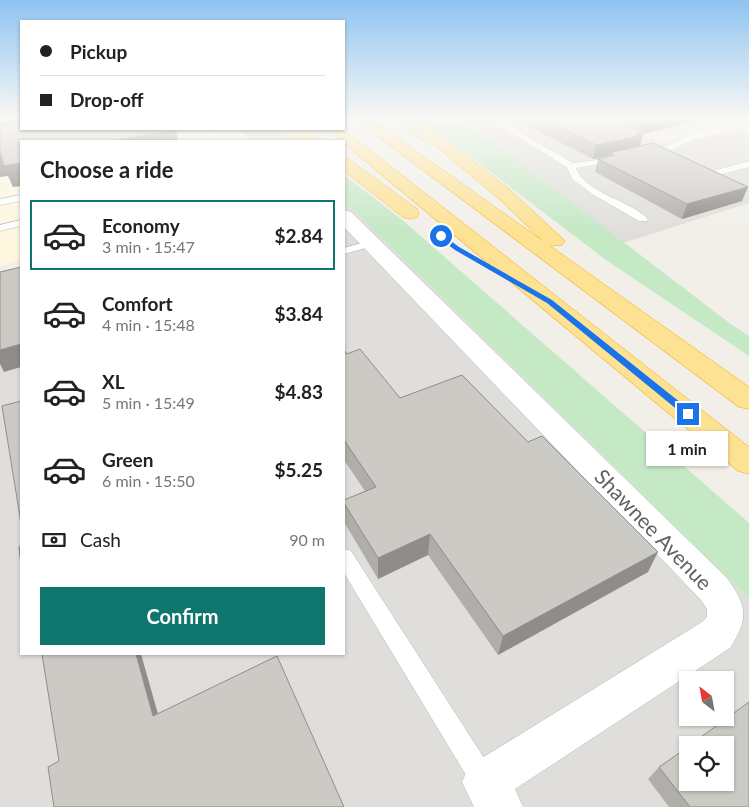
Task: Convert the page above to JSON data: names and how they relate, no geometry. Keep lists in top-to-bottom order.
{
  "streets": {
    "street": ["Shawnee Avenue"]
  },
  "north": "top left",
  "page": {
    "banner": ["Pickup", "Drop-off"],
    "heading": "Choose a ride",
    "list": [
      {
        "name": "Economy",
        "note": "3 min · 15:47",
        "value": "$2.84"
      },
      {
        "name": "Comfort",
        "note": "4 min · 15:48",
        "value": "$3.84"
      },
      {
        "name": "XL",
        "note": "5 min · 15:49",
        "value": "$4.83"
      },
      {
        "name": "Green",
        "note": "6 min · 15:50",
        "value": "$5.25"
      }
    ],
    "bubble": "1 min",
    "pay": ["Cash", "90 m"],
    "buttons": "Confirm"
  }
}
